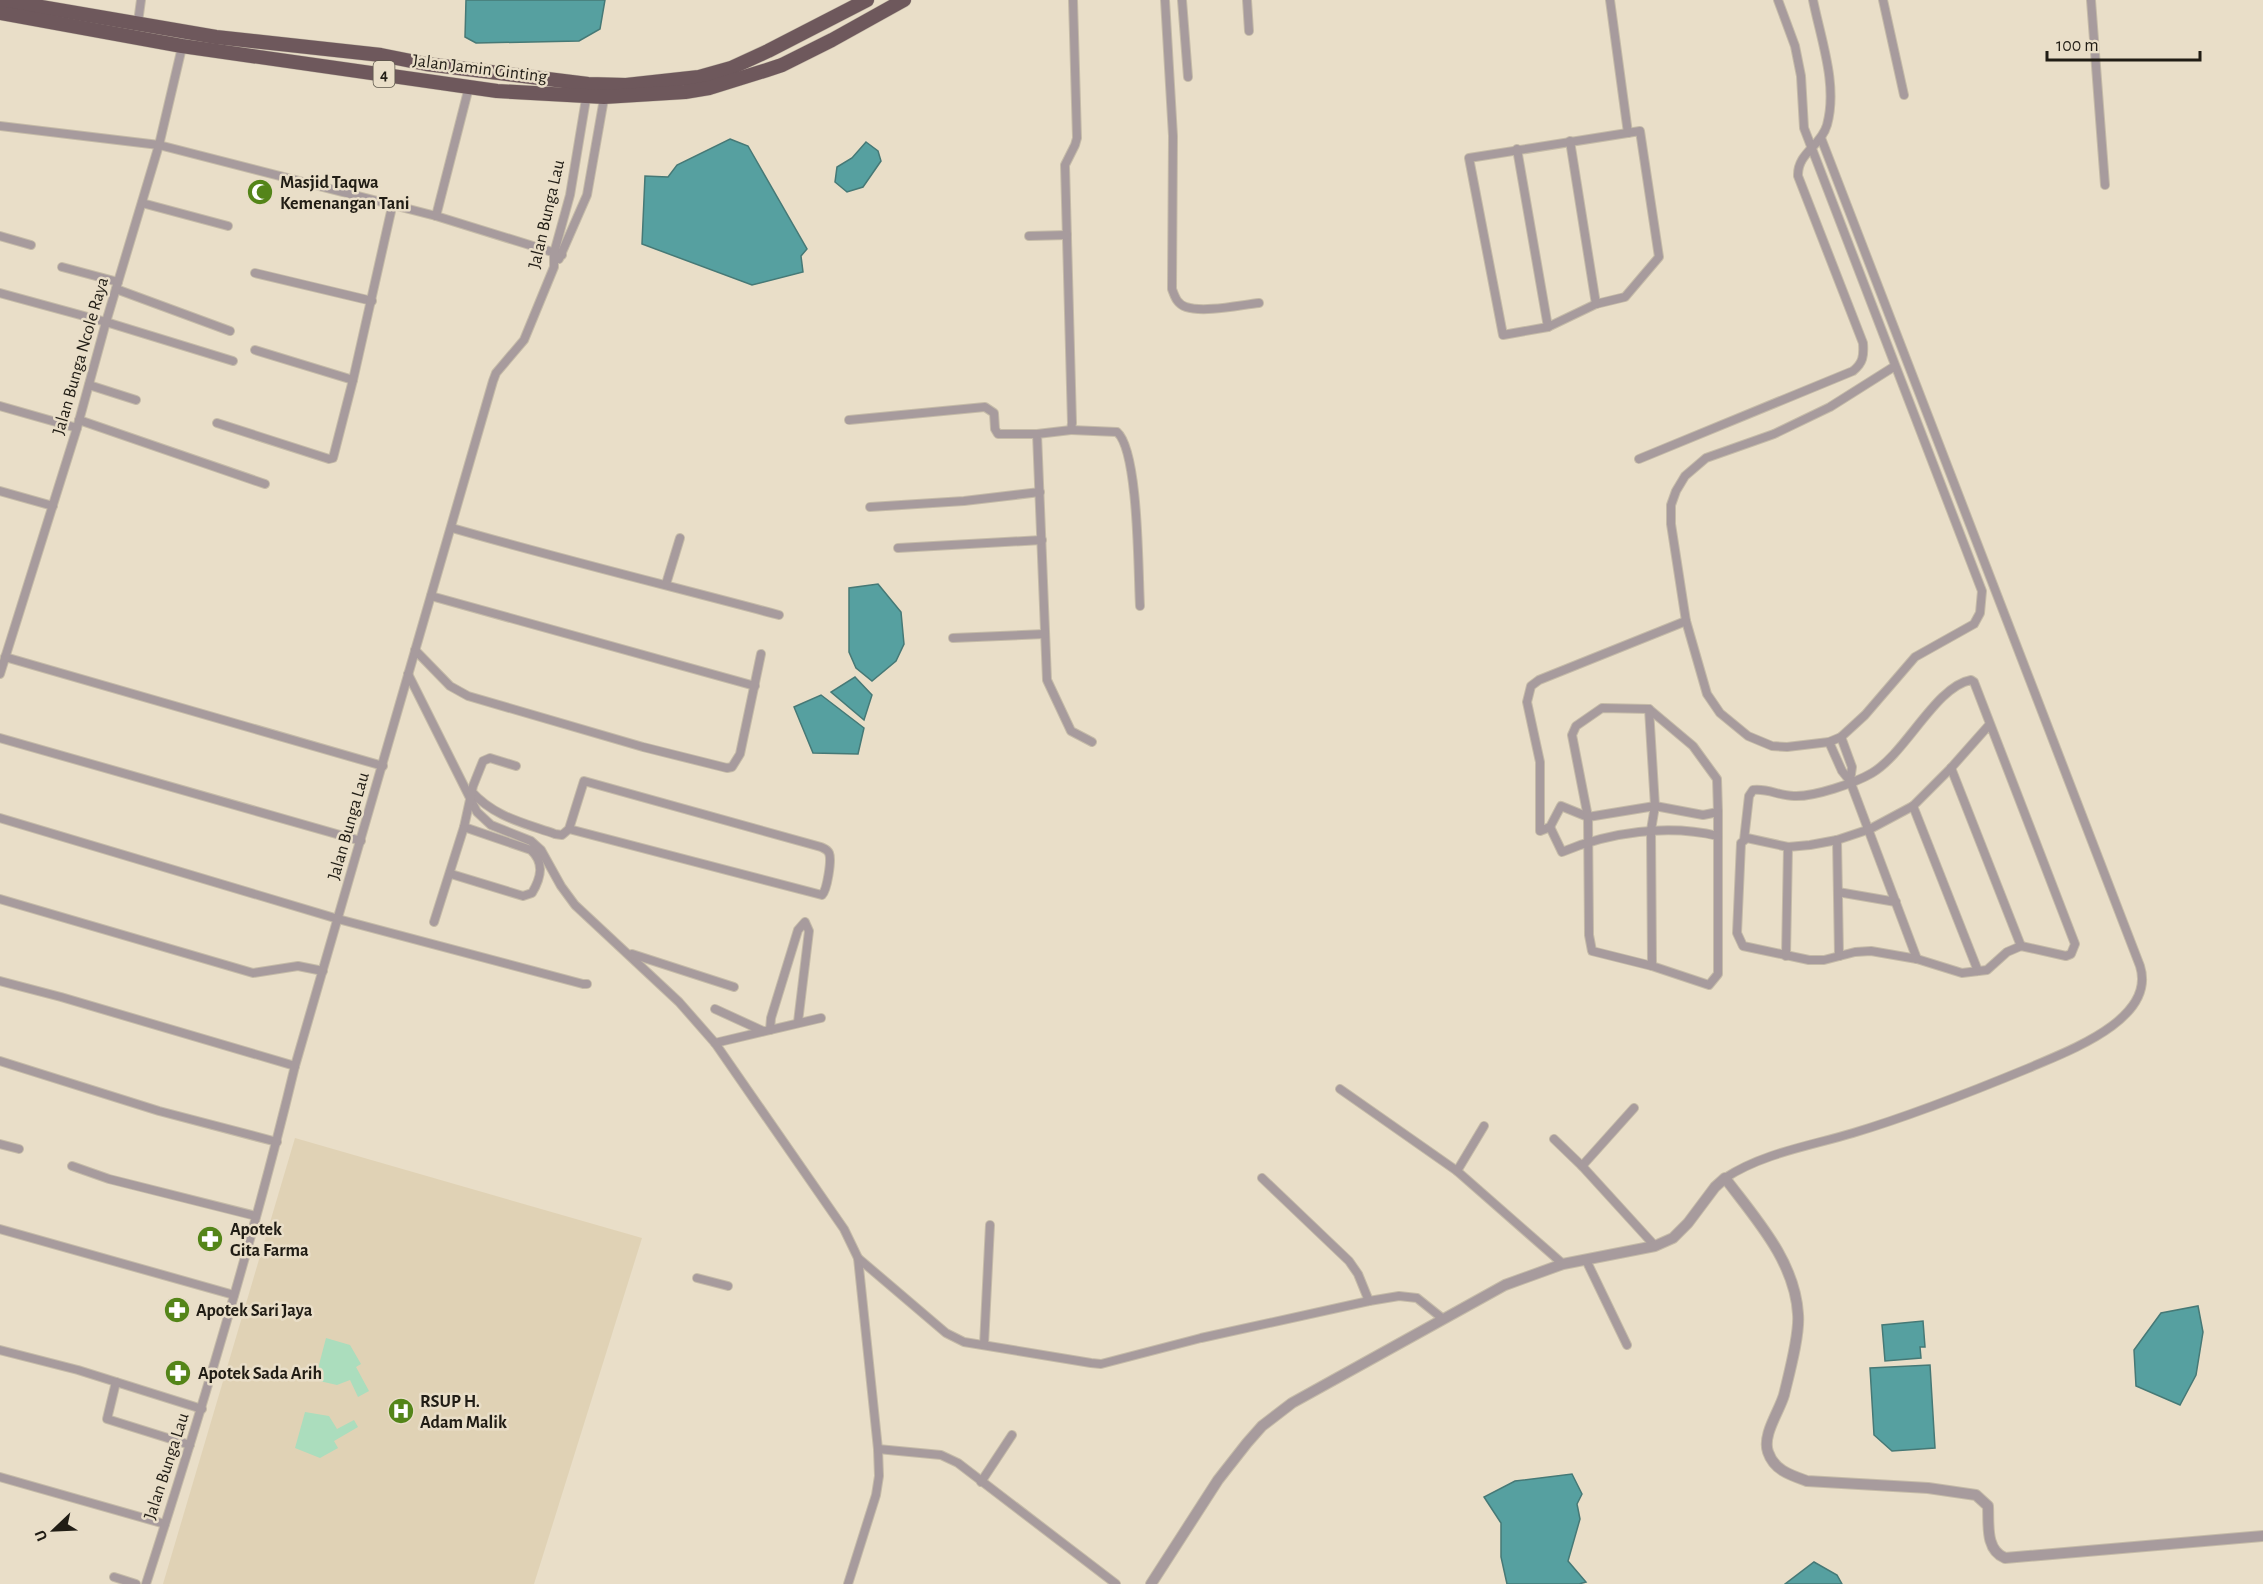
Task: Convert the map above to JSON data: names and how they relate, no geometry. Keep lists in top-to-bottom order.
{
  "streets": {
    "highway": ["Jalan Jamin Ginting", "4"],
    "street": ["Jalan Bunga Lau", "Jalan Bunga Ncole Raya"]
  },
  "crossings": [
    ["Jalan Jamin Ginting", "Jalan Bunga Lau"],
    ["Jalan Jamin Ginting", "Jalan Bunga Ncole Raya"]
  ],
  "places": {
    "mosque": ["Masjid Taqwa Kemenangan Tani"],
    "pharmacy": ["Apotek Gita Farma", "Apotek Sari Jaya", "Apotek Sada Arih"],
    "hospital": ["RSUP H. Adam Malik"]
  },
  "scale_bar": "100 m",
  "north": "bottom left"
}
